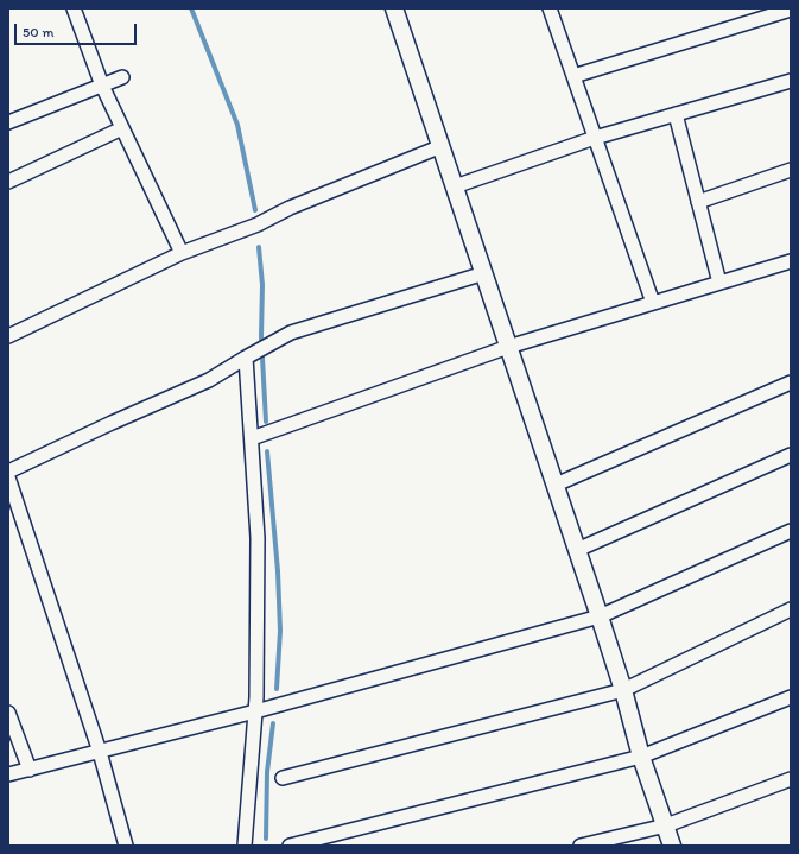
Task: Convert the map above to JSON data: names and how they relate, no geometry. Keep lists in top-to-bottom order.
{
  "scale_bar": "50 m"
}
